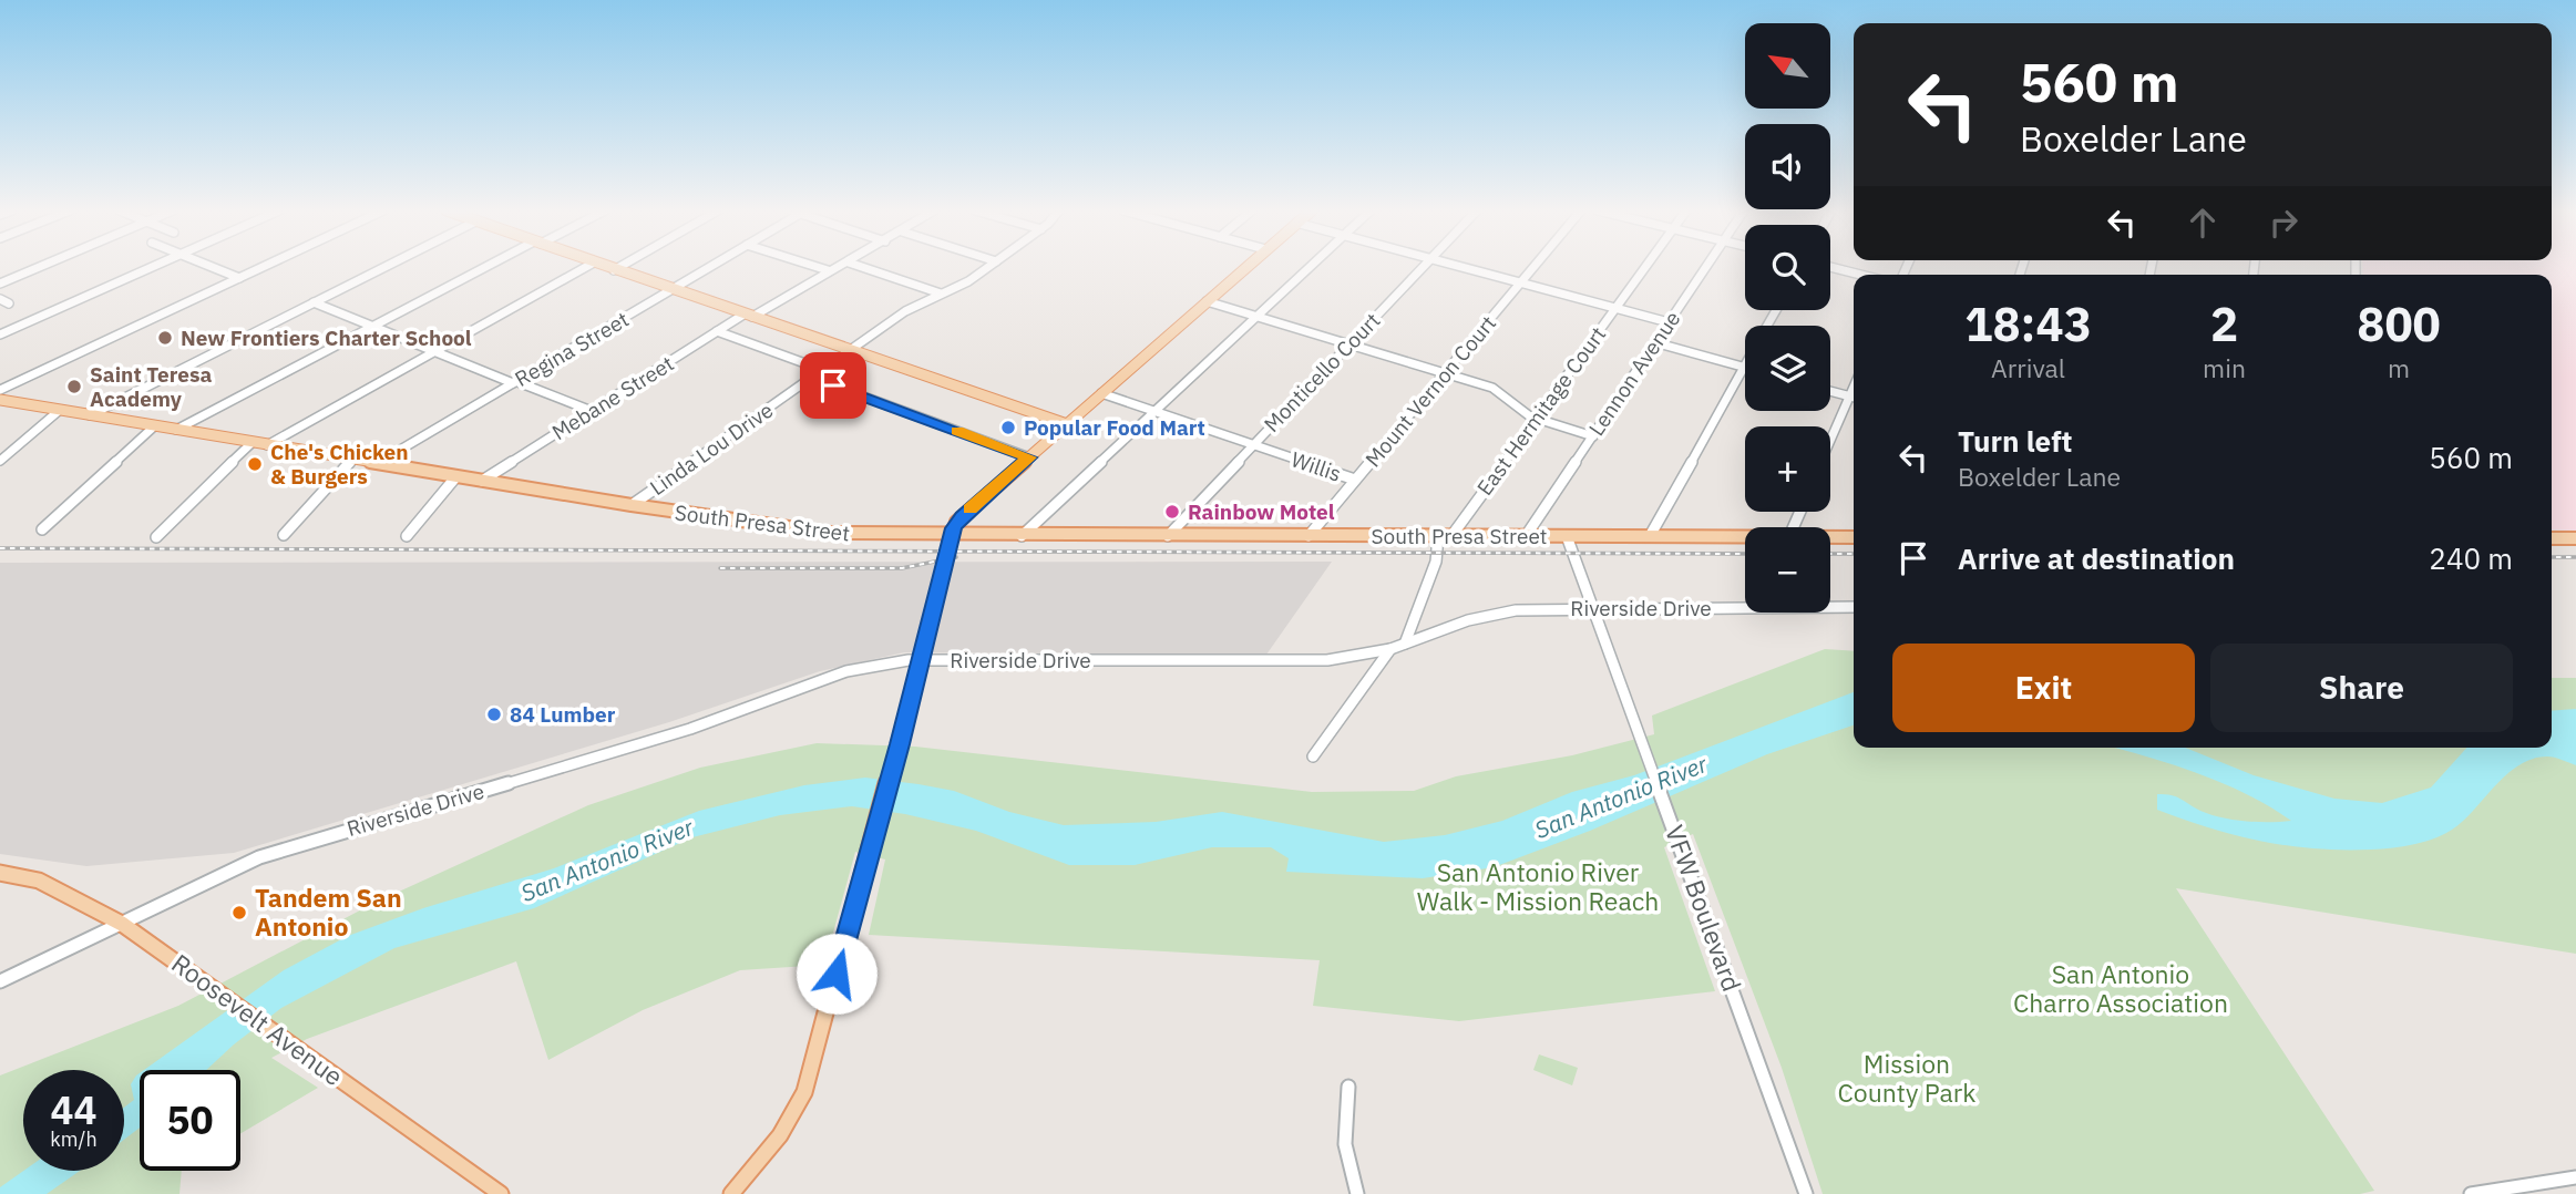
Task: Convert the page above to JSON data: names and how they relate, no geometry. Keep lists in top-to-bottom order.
{
  "streets": {
    "main road": ["South Presa Street", "Roosevelt Avenue"],
    "street": [
      "Regina Street",
      "Monticello Court",
      "Lennon Avenue",
      "Mount Vernon Court",
      "Mebane Street",
      "East Hermitage Court",
      "Linda Lou Drive",
      "Willis",
      "Riverside Drive",
      "VFW Boulevard"
    ]
  },
  "crossings": [
    ["Regina Street", "South Presa Street"],
    ["Monticello Court", "Willis"],
    ["Monticello Court", "South Presa Street"],
    ["Lennon Avenue", "South Presa Street"],
    ["Mount Vernon Court", "Willis"],
    ["Mount Vernon Court", "South Presa Street"],
    ["Mebane Street", "South Presa Street"],
    ["East Hermitage Court", "South Presa Street"],
    ["Linda Lou Drive", "South Presa Street"],
    ["South Presa Street", "VFW Boulevard"],
    ["Riverside Drive", "VFW Boulevard"],
    ["Riverside Drive", "Roosevelt Avenue"]
  ],
  "water": ["San Antonio River"],
  "parks": ["San Antonio River Walk - Mission Reach", "San Antonio Charro Association", "Mission County Park"],
  "places": [
    "New Frontiers Charter School",
    "Saint Teresa Academy",
    "Popular Food Mart",
    "Che's Chicken & Burgers",
    "Rainbow Motel",
    "84 Lumber",
    "Tandem San Antonio"
  ],
  "north": "top left",
  "page": {
    "map_buttons": ["+", "−"],
    "turn": ["560 m", "Boxelder Lane"],
    "eta": [
      "18:43",
      "Arrival",
      "2",
      "min",
      "800",
      "m"
    ],
    "list": [
      {
        "name": "Turn left",
        "note": "Boxelder Lane",
        "value": "560 m"
      },
      {
        "name": "Arrive at destination",
        "value": "240 m"
      }
    ],
    "buttons": ["Exit", "Share"],
    "speed": "44 km/h",
    "limit": "50"
  }
}
